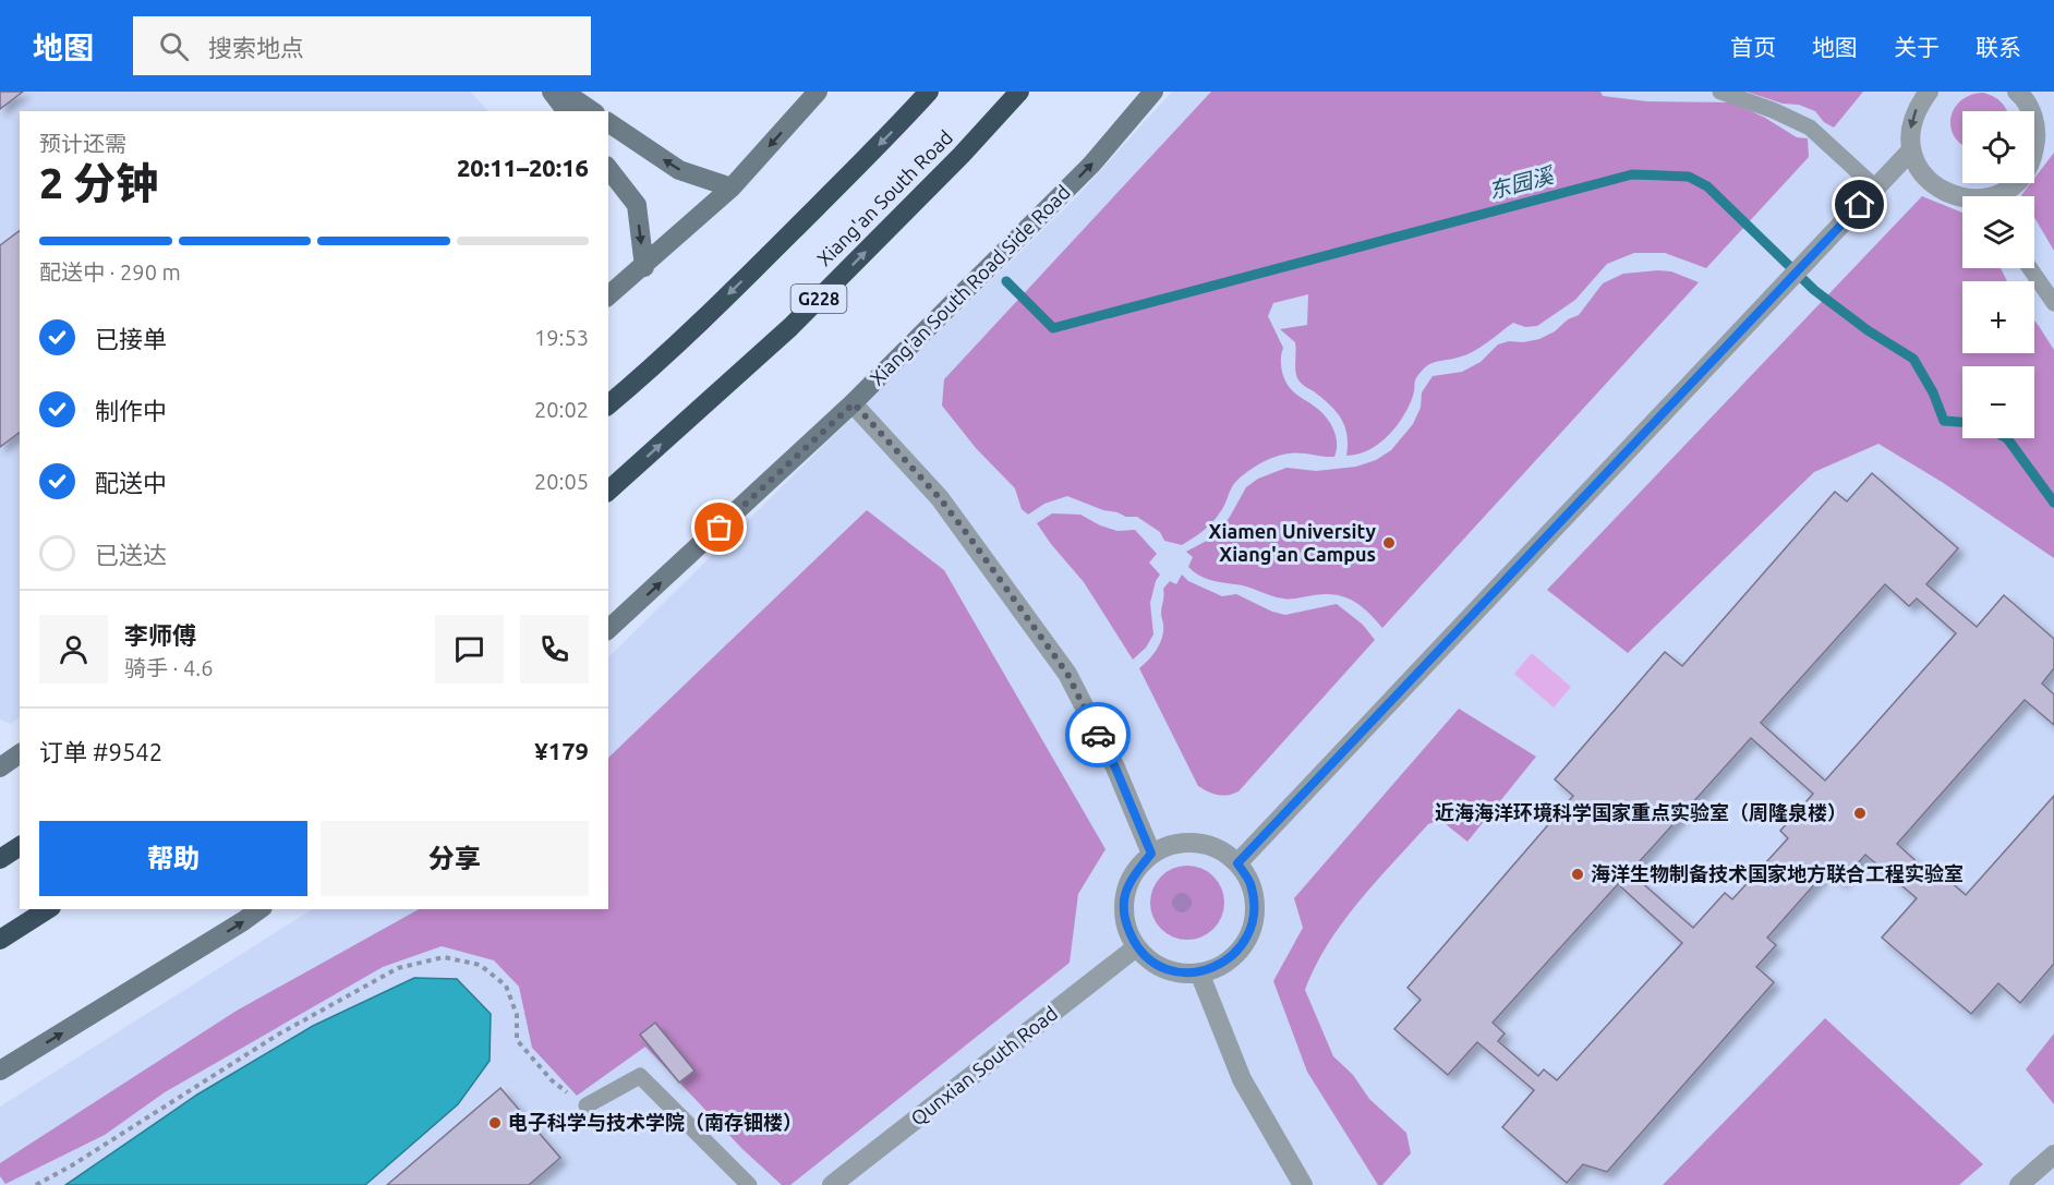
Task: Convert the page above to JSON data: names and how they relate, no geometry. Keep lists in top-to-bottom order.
{
  "streets": {
    "highway": ["Xiang'an South Road", "G228"],
    "main road": ["Xiang'an South Road Side Road"],
    "street": ["Qunxian South Road"]
  },
  "one_way": ["Xiang'an South Road Side Road"],
  "water": ["东园溪"],
  "places": [
    "Xiamen University Xiang'an Campus",
    "近海海洋环境科学国家重点实验室（周隆泉楼）",
    "海洋生物制备技术国家地方联合工程实验室",
    "电子科学与技术学院（南存钿楼）"
  ],
  "page": {
    "header": "地图",
    "search": "搜索地点",
    "nav": [
      "首页",
      "地图",
      "关于",
      "联系"
    ],
    "map_buttons": ["+", "−"],
    "heading": ["2 分钟", "预计还需", "20:11–20:16"],
    "panel": [
      "李师傅",
      "骑手 · 4.6",
      "订单 #9542",
      "¥179"
    ],
    "bar": "配送中 · 290 m",
    "list": [
      ["已接单", "19:53"],
      ["制作中", "20:02"],
      ["配送中", "20:05"],
      "已送达"
    ],
    "buttons": ["帮助", "分享"]
  }
}
